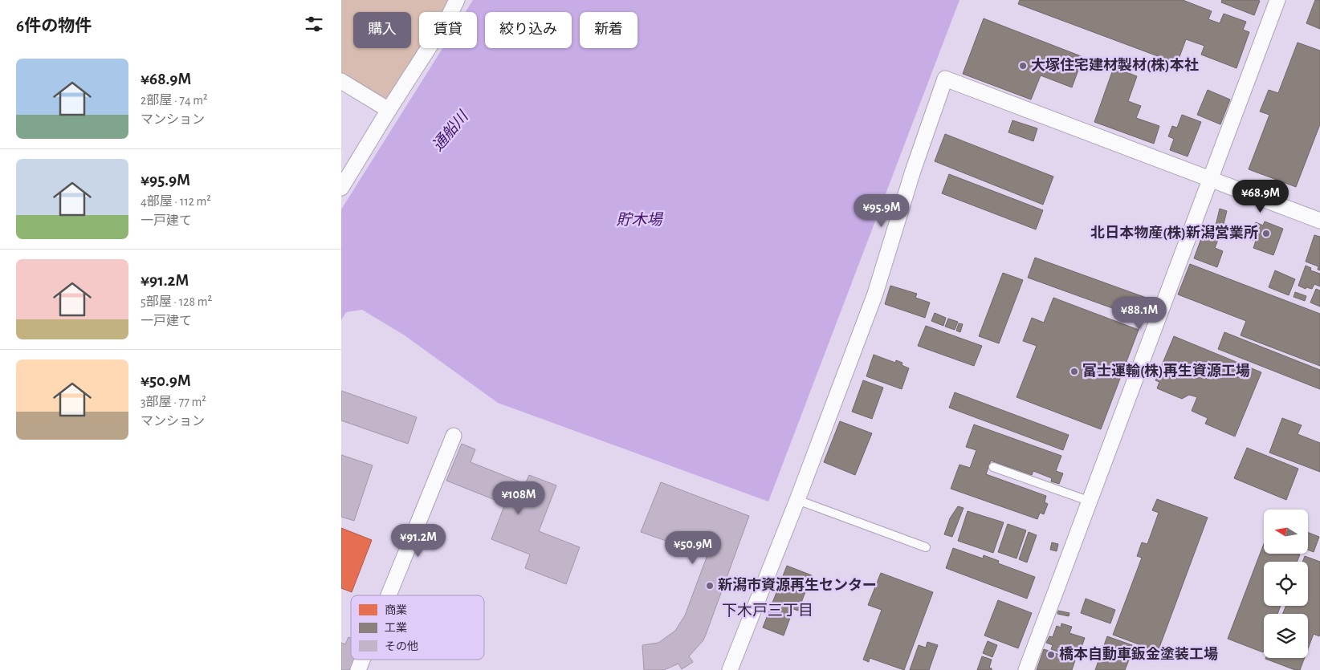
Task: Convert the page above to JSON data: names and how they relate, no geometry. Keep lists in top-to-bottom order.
{
  "districts": ["下木戸三丁目"],
  "water": ["通船川", "貯木場"],
  "places": [
    "大塚住宅建材製材(株)本社",
    "北日本物産(株)新潟営業所",
    "富士運輸(株)再生資源工場",
    "新潟市資源再生センター",
    "橋本自動車鈑金塗装工場"
  ],
  "legend": ["商業", "工業", "その他"],
  "north": "left",
  "page": {
    "heading": "6件の物件",
    "chip": [
      "購入",
      "賃貸",
      "絞り込み",
      "新着"
    ],
    "list": [
      {
        "name": "¥68.9M",
        "note": "2部屋 · 74 m² · マンション"
      },
      {
        "name": "¥95.9M",
        "note": "4部屋 · 112 m² · 一戸建て"
      },
      {
        "name": "¥91.2M",
        "note": "5部屋 · 128 m² · 一戸建て"
      },
      {
        "name": "¥50.9M",
        "note": "3部屋 · 77 m² · マンション"
      }
    ],
    "price": [
      "¥68.9M",
      "¥95.9M",
      "¥88.1M",
      "¥108M",
      "¥91.2M",
      "¥50.9M"
    ]
  }
}
